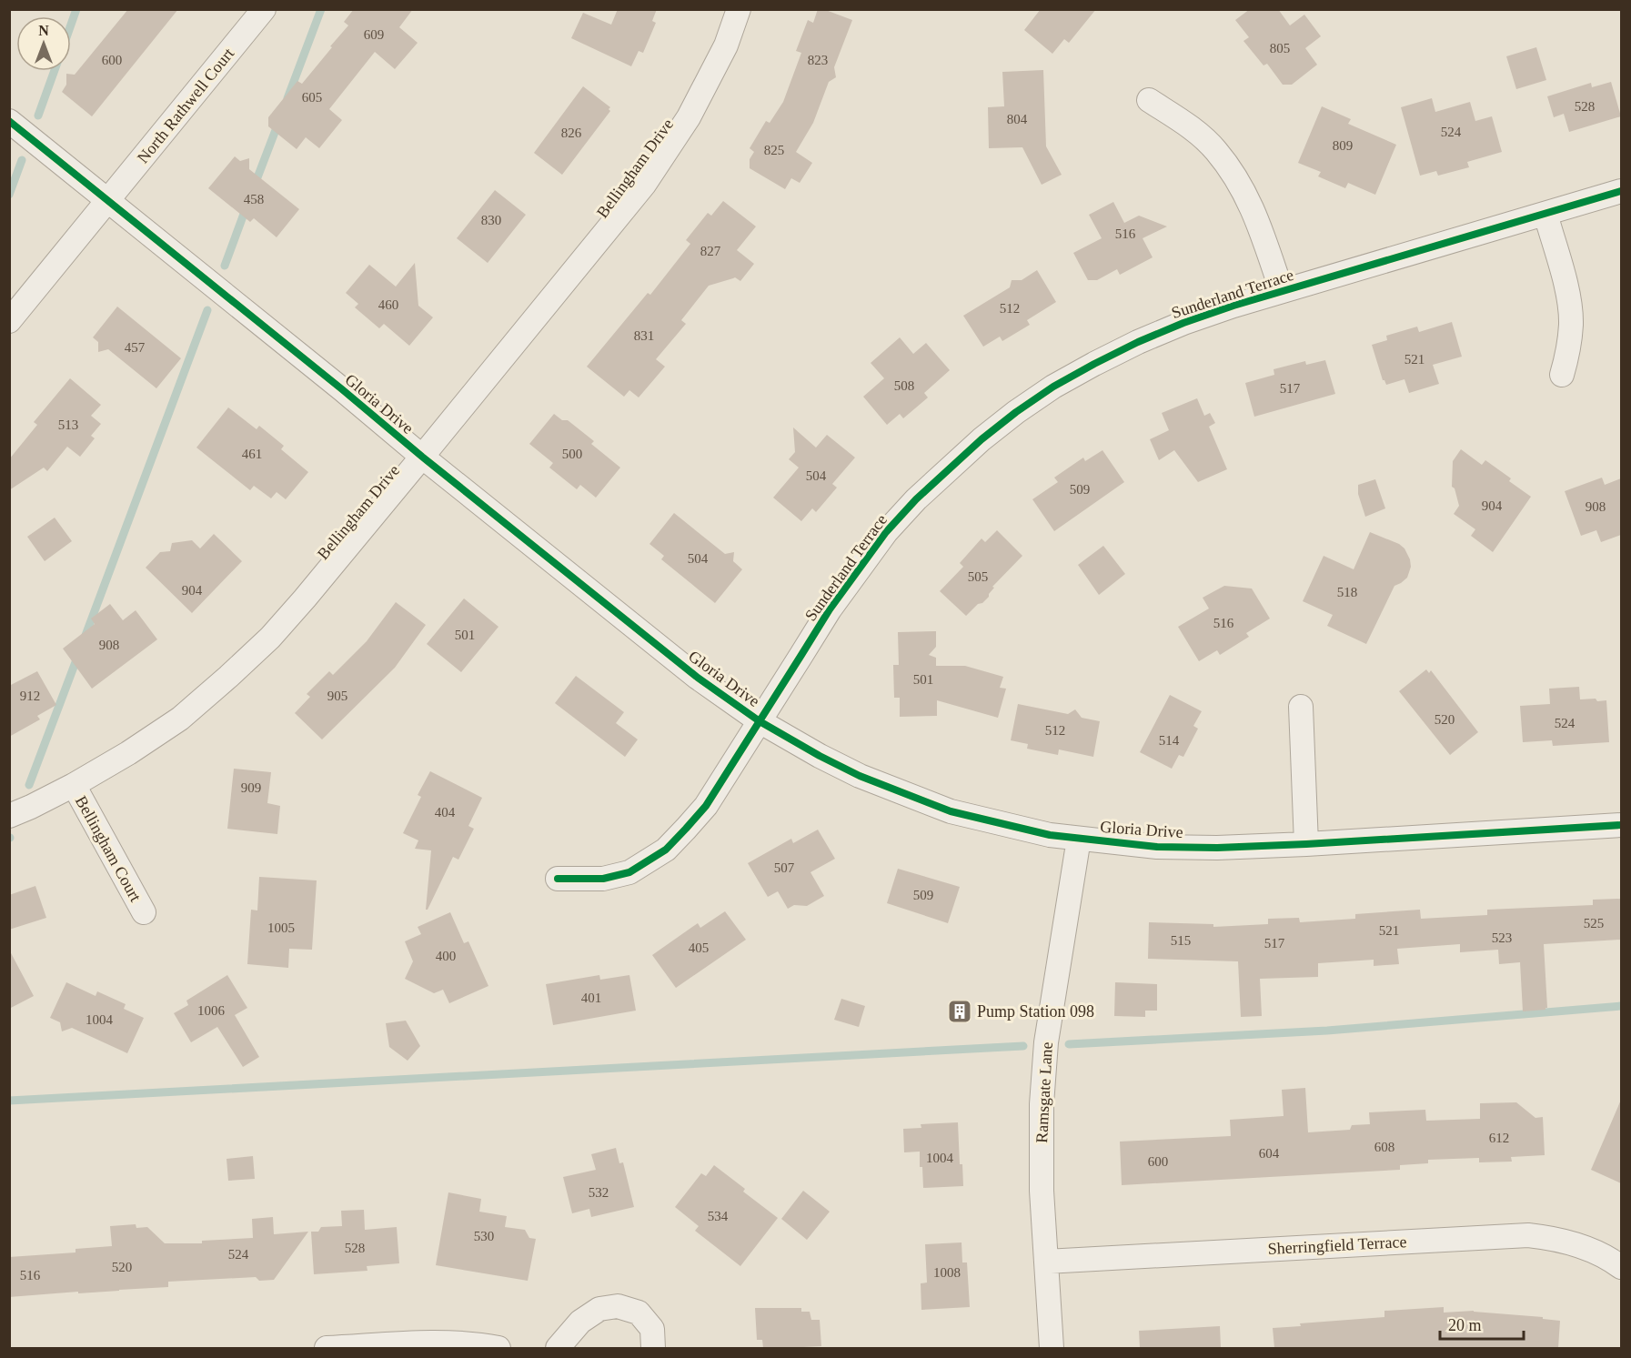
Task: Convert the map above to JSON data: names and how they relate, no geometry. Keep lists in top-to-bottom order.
{
  "streets": {
    "street": [
      "North Rathwell Court",
      "Bellingham Drive",
      "Sunderland Terrace",
      "Gloria Drive",
      "Bellingham Court",
      "Ramsgate Lane",
      "Sherringfield Terrace"
    ]
  },
  "crossings": [
    ["North Rathwell Court", "Gloria Drive"],
    ["Bellingham Drive", "Gloria Drive"],
    ["Bellingham Drive", "Bellingham Court"],
    ["Sunderland Terrace", "Gloria Drive"],
    ["Gloria Drive", "Ramsgate Lane"],
    ["Ramsgate Lane", "Sherringfield Terrace"]
  ],
  "places": {
    "building": ["Pump Station 098"]
  },
  "house_numbers": [
    "609",
    "805",
    "600",
    "823",
    "605",
    "528",
    "804",
    "524",
    "826",
    "809",
    "825",
    "458",
    "830",
    "516",
    "827",
    "460",
    "512",
    "831",
    "457",
    "521",
    "508",
    "517",
    "513",
    "461",
    "500",
    "504",
    "509",
    "904",
    "908",
    "504",
    "505",
    "904",
    "518",
    "516",
    "501",
    "908",
    "501",
    "912",
    "905",
    "520",
    "524",
    "512",
    "514",
    "909",
    "404",
    "507",
    "509",
    "525",
    "1005",
    "521",
    "523",
    "515",
    "517",
    "405",
    "400",
    "401",
    "1006",
    "1004",
    "612",
    "608",
    "604",
    "1004",
    "600",
    "532",
    "534",
    "530",
    "528",
    "524",
    "520",
    "1008",
    "516"
  ],
  "scale_bar": "20 m",
  "north": "top"
}
